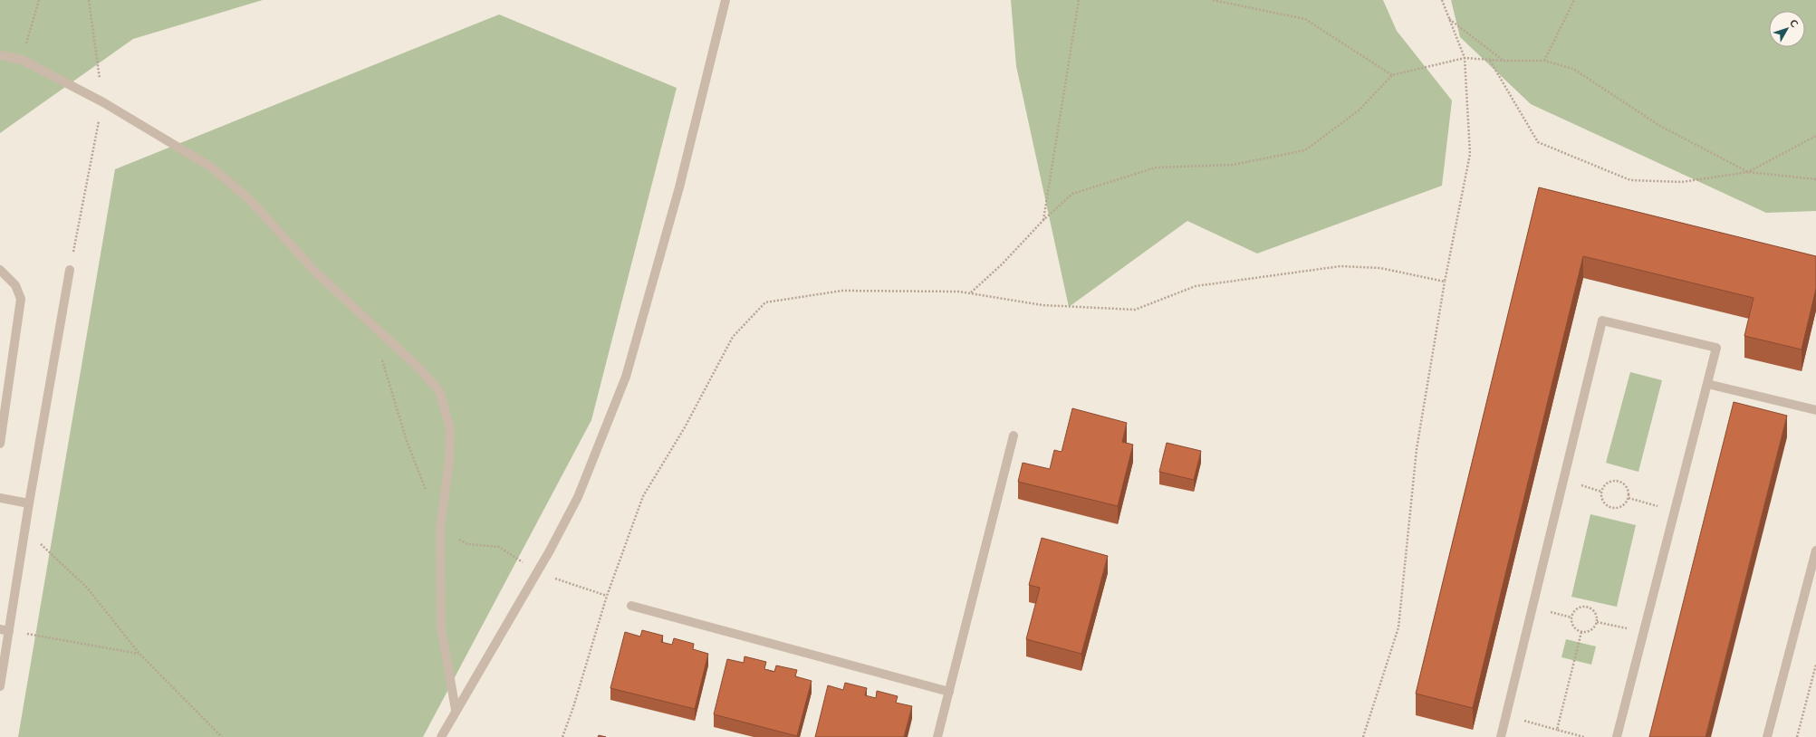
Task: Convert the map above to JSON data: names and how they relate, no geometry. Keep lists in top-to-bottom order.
{
  "north": "top right"
}
